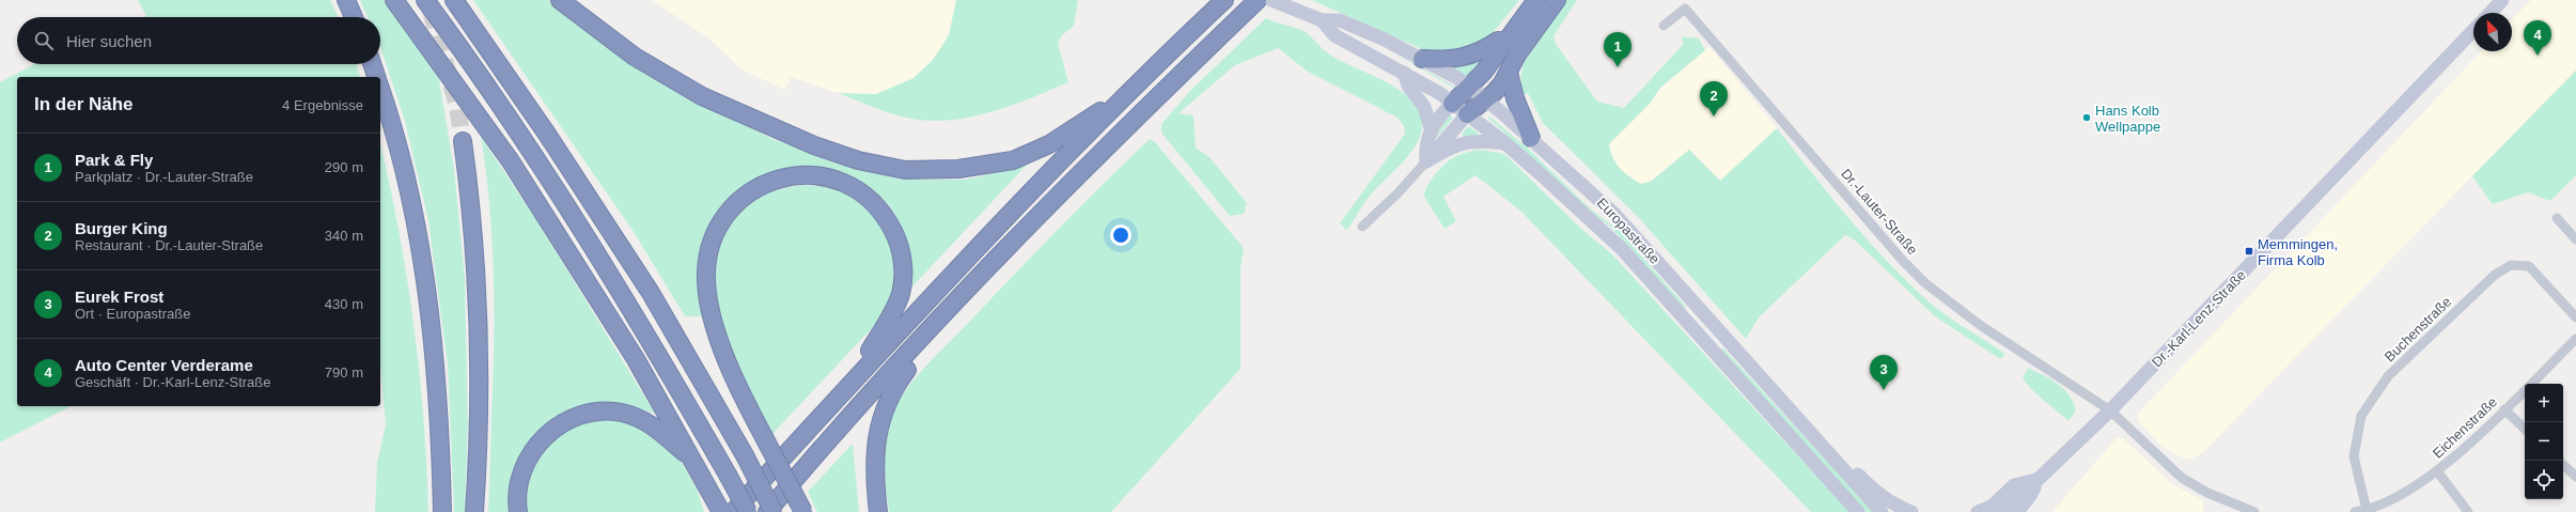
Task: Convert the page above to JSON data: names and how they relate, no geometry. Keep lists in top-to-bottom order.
{
  "streets": {
    "main road": ["Europastraße", "Dr.-Karl-Lenz-Straße"],
    "street": ["Dr.-Lauter-Straße", "Buchenstraße", "Eichenstraße"]
  },
  "crossings": [
    ["Dr.-Lauter-Straße", "Dr.-Karl-Lenz-Straße"],
    ["Buchenstraße", "Eichenstraße"]
  ],
  "places": {
    "other": ["Hans Kolb Wellpappe"],
    "transit": ["Memmingen, Firma Kolb"]
  },
  "north": "top left",
  "page": {
    "search": "Hier suchen",
    "pins": [
      "4",
      "1",
      "2",
      "3"
    ],
    "heading": ["In der Nähe", "4 Ergebnisse"],
    "list": [
      {
        "mark": "1",
        "name": "Park & Fly",
        "note": "Parkplatz · Dr.-Lauter-Straße",
        "value": "290 m"
      },
      {
        "mark": "2",
        "name": "Burger King",
        "note": "Restaurant · Dr.-Lauter-Straße",
        "value": "340 m"
      },
      {
        "mark": "3",
        "name": "Eurek Frost",
        "note": "Ort · Europastraße",
        "value": "430 m"
      },
      {
        "mark": "4",
        "name": "Auto Center Verderame",
        "note": "Geschäft · Dr.-Karl-Lenz-Straße",
        "value": "790 m"
      }
    ],
    "map_buttons": ["+", "−"]
  }
}
